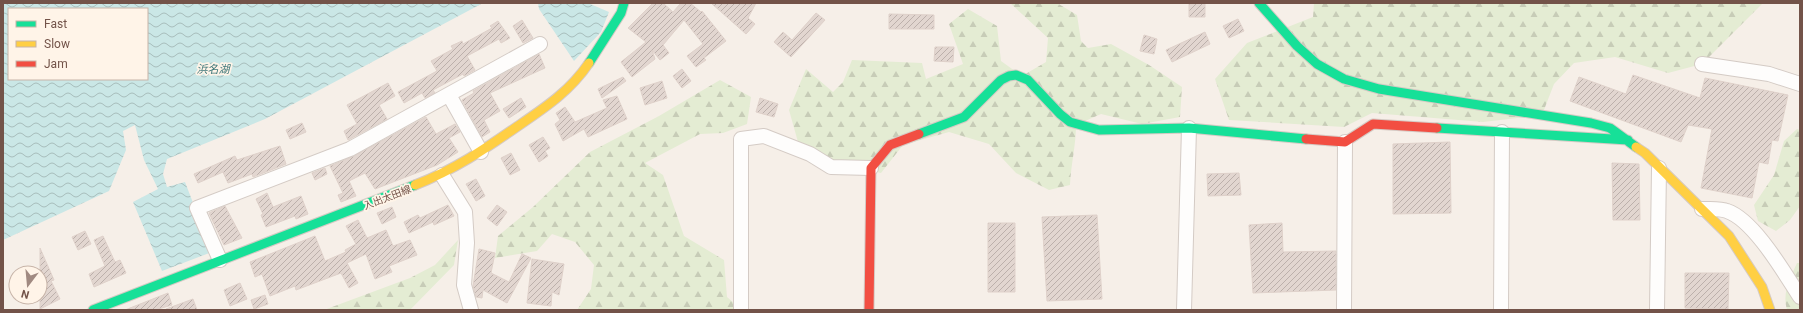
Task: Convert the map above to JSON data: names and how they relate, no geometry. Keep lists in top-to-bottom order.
{
  "streets": {
    "street": ["入出太田線"]
  },
  "water": ["浜名湖"],
  "legend": ["Fast", "Slow", "Jam"],
  "north": "bottom"
}
